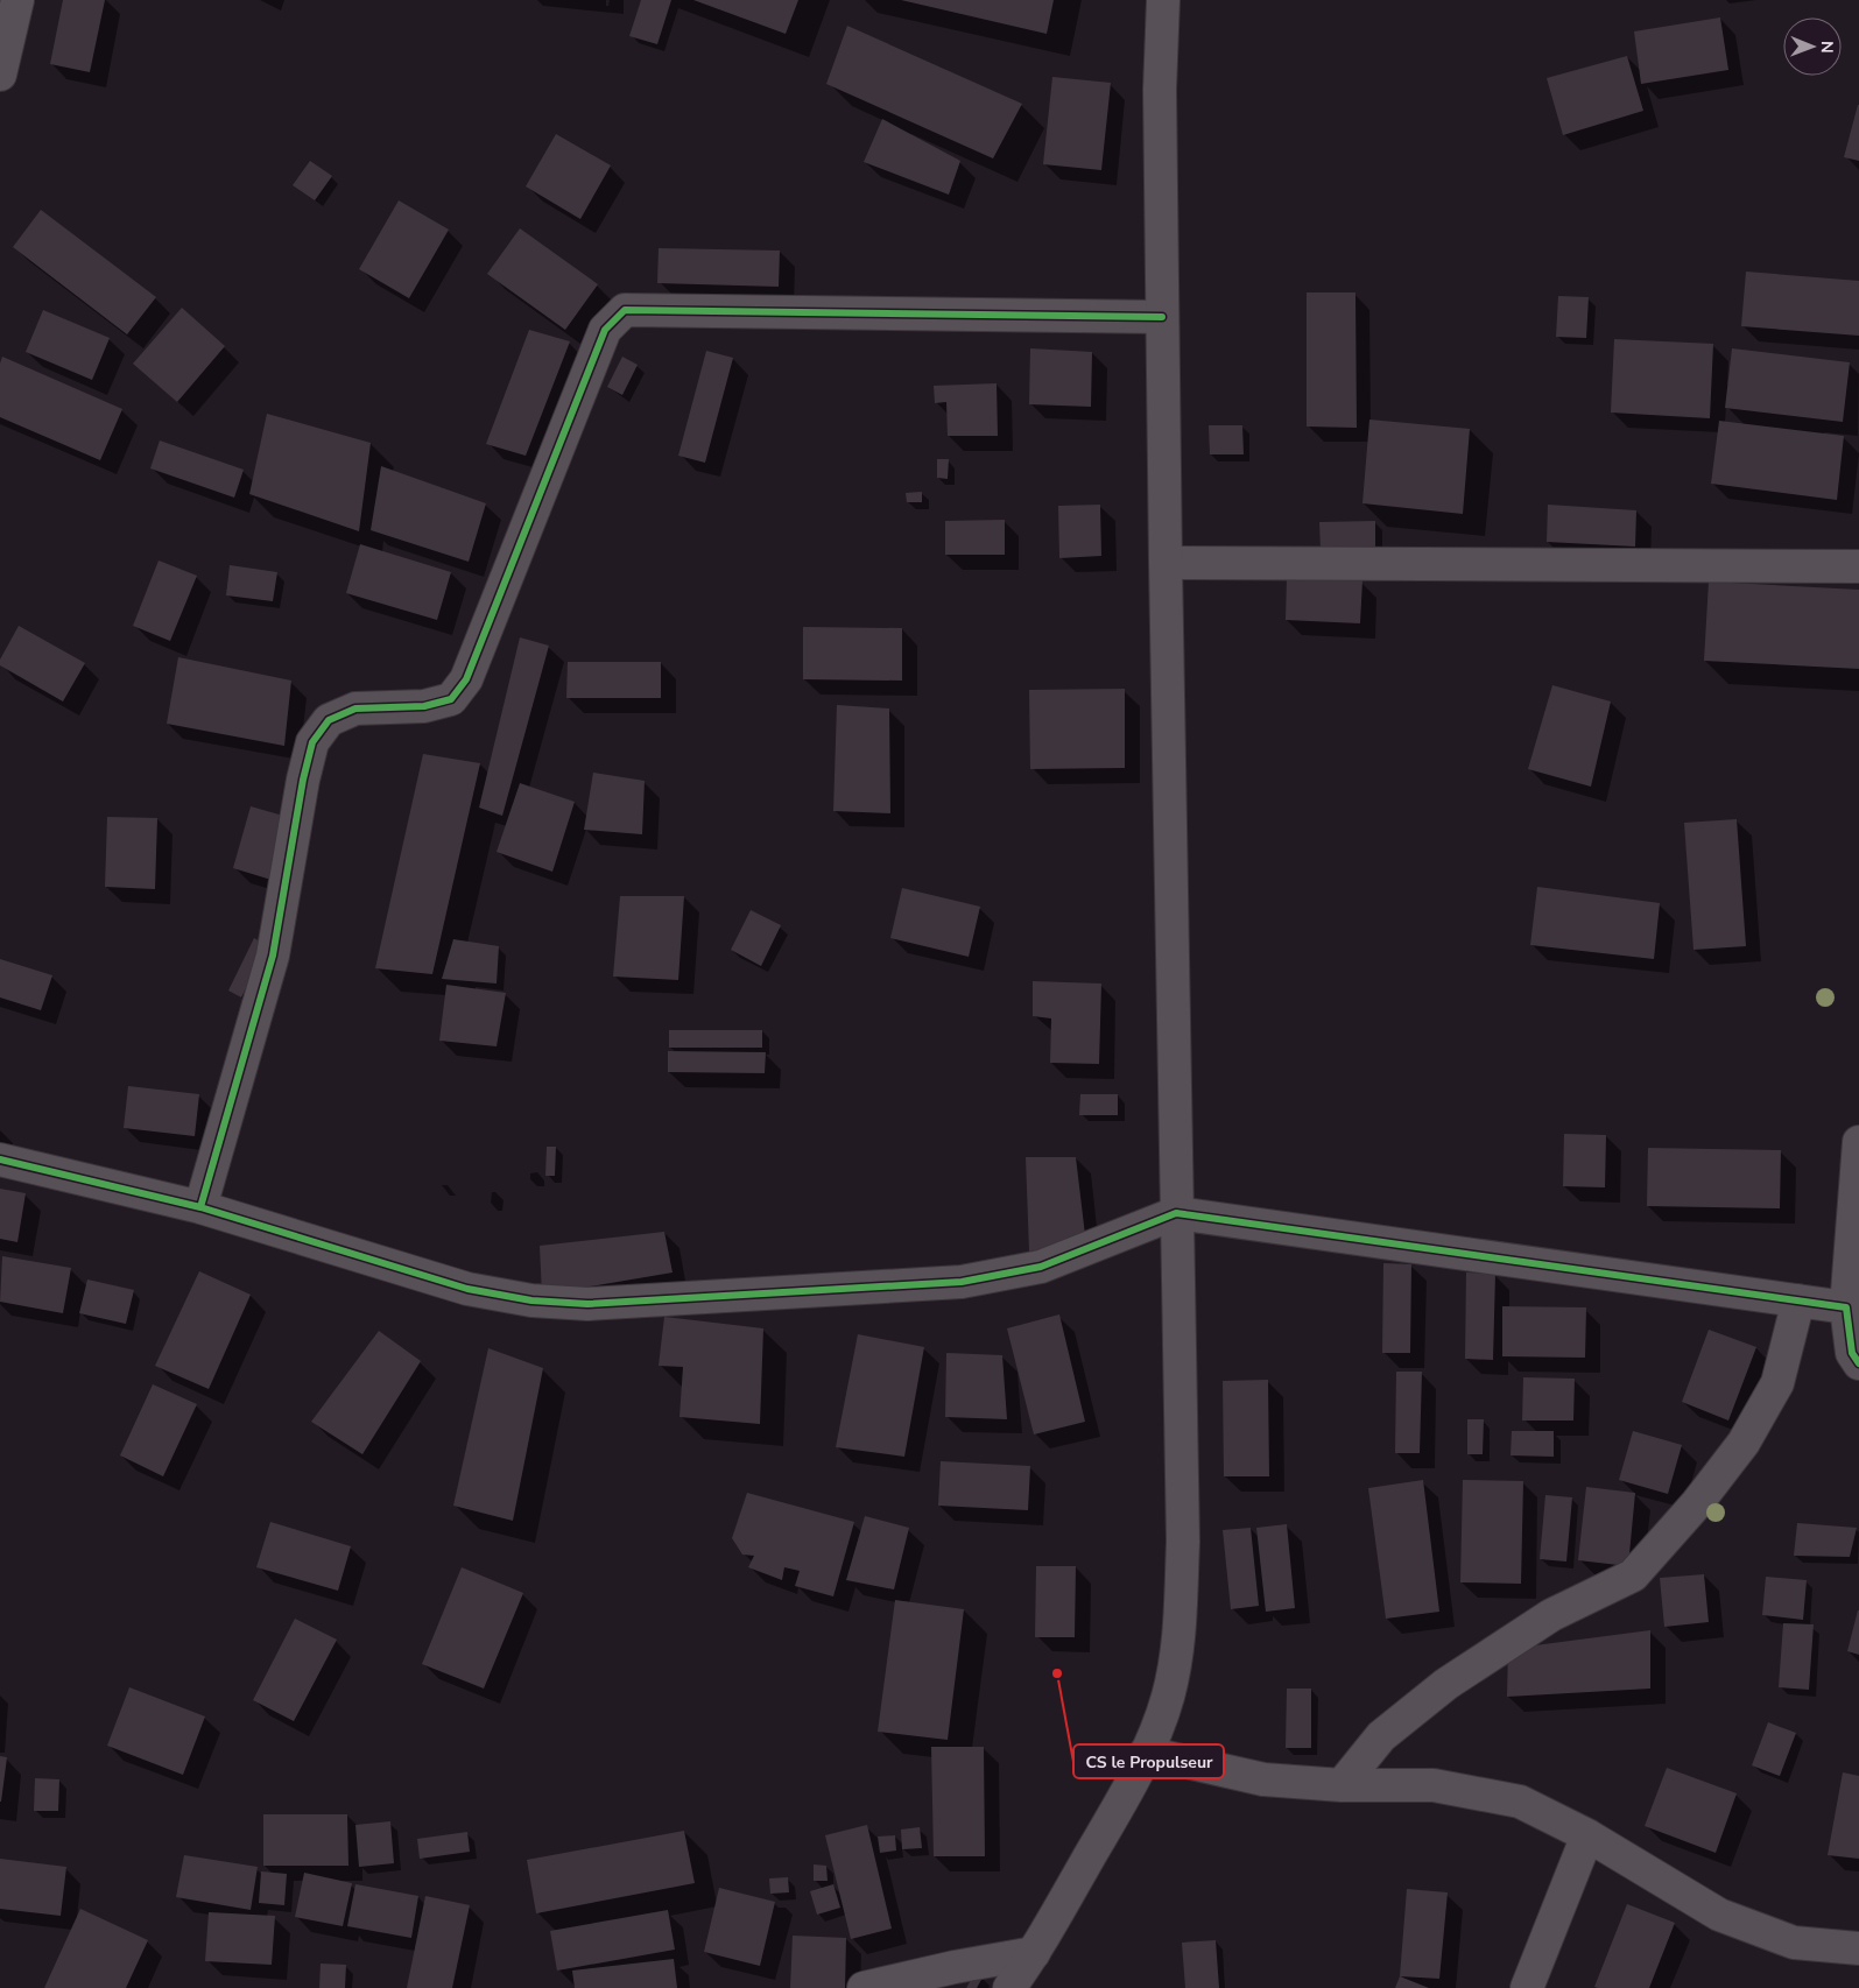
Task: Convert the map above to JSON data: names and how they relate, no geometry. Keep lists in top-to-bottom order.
{
  "places": ["CS le Propulseur"],
  "north": "right"
}
